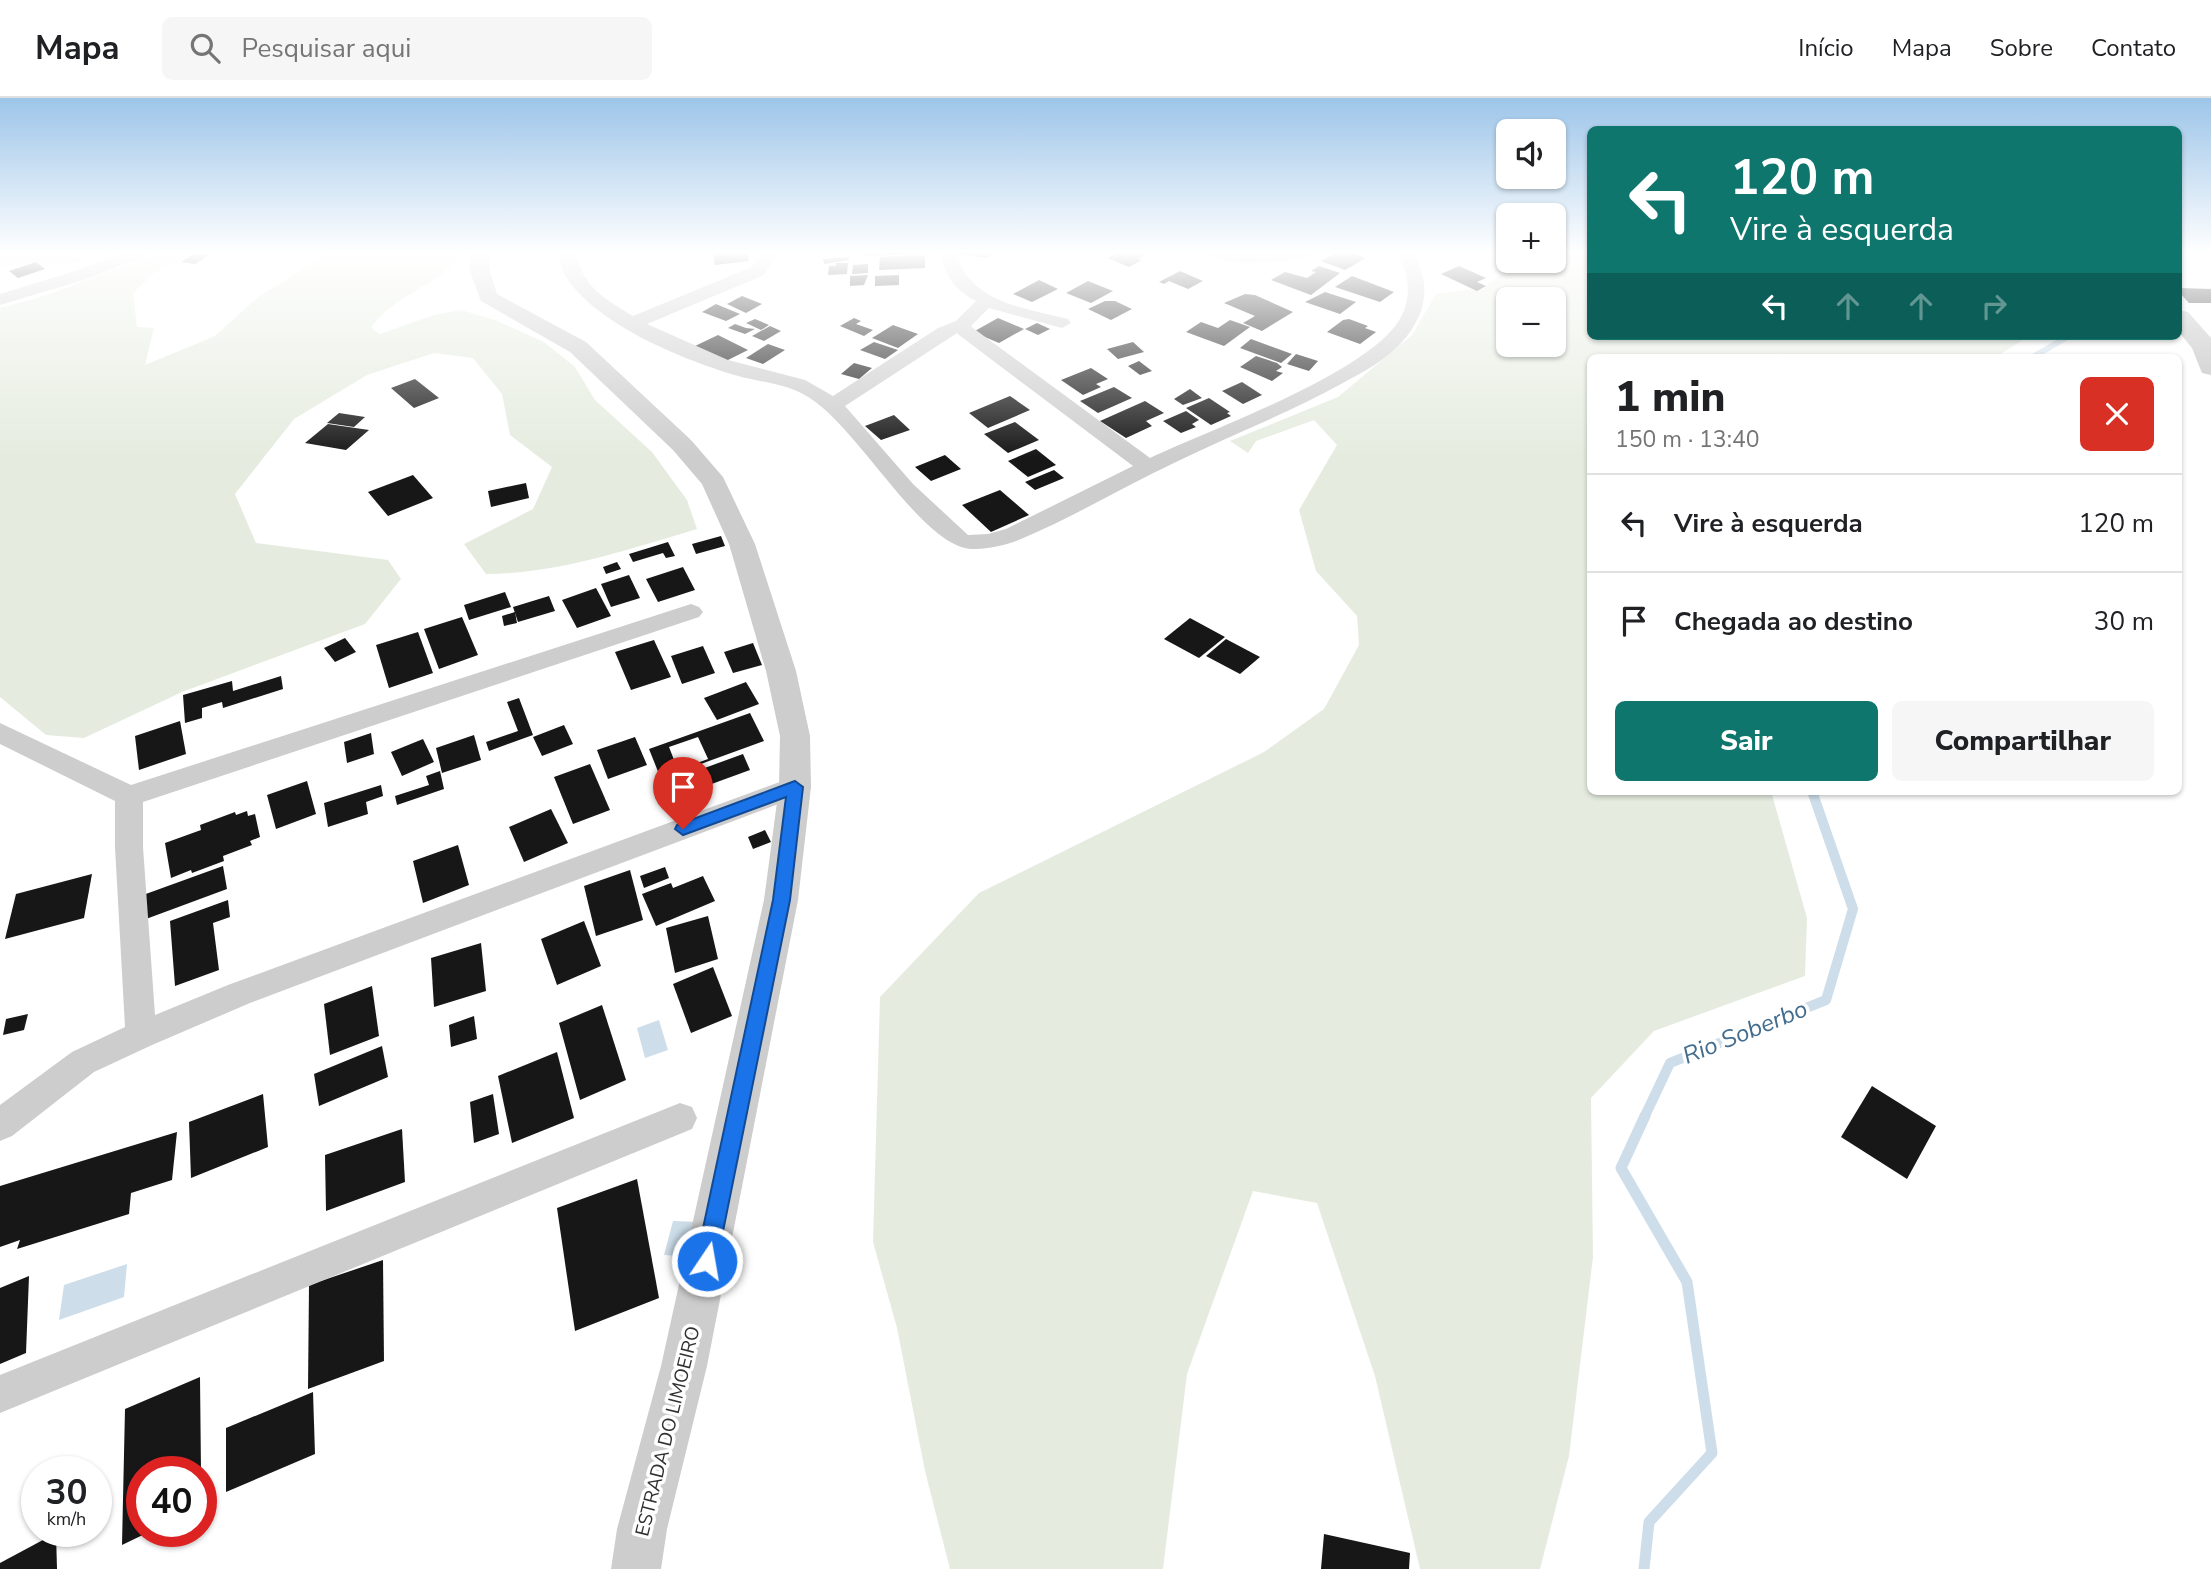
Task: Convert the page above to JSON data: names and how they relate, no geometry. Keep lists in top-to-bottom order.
{
  "streets": {
    "street": ["ESTRADA DO LIMOEIRO"]
  },
  "water": ["Rio Soberbo"],
  "page": {
    "header": "Mapa",
    "search": "Pesquisar aqui",
    "nav": [
      "Início",
      "Mapa",
      "Sobre",
      "Contato"
    ],
    "map_buttons": ["+", "−"],
    "turn": ["120 m", "Vire à esquerda"],
    "heading": ["1 min", "150 m · 13:40"],
    "list": [
      {
        "name": "Vire à esquerda",
        "value": "120 m"
      },
      {
        "name": "Chegada ao destino",
        "value": "30 m"
      }
    ],
    "buttons": ["Sair", "Compartilhar"],
    "speed": "30 km/h",
    "limit": "40"
  }
}
